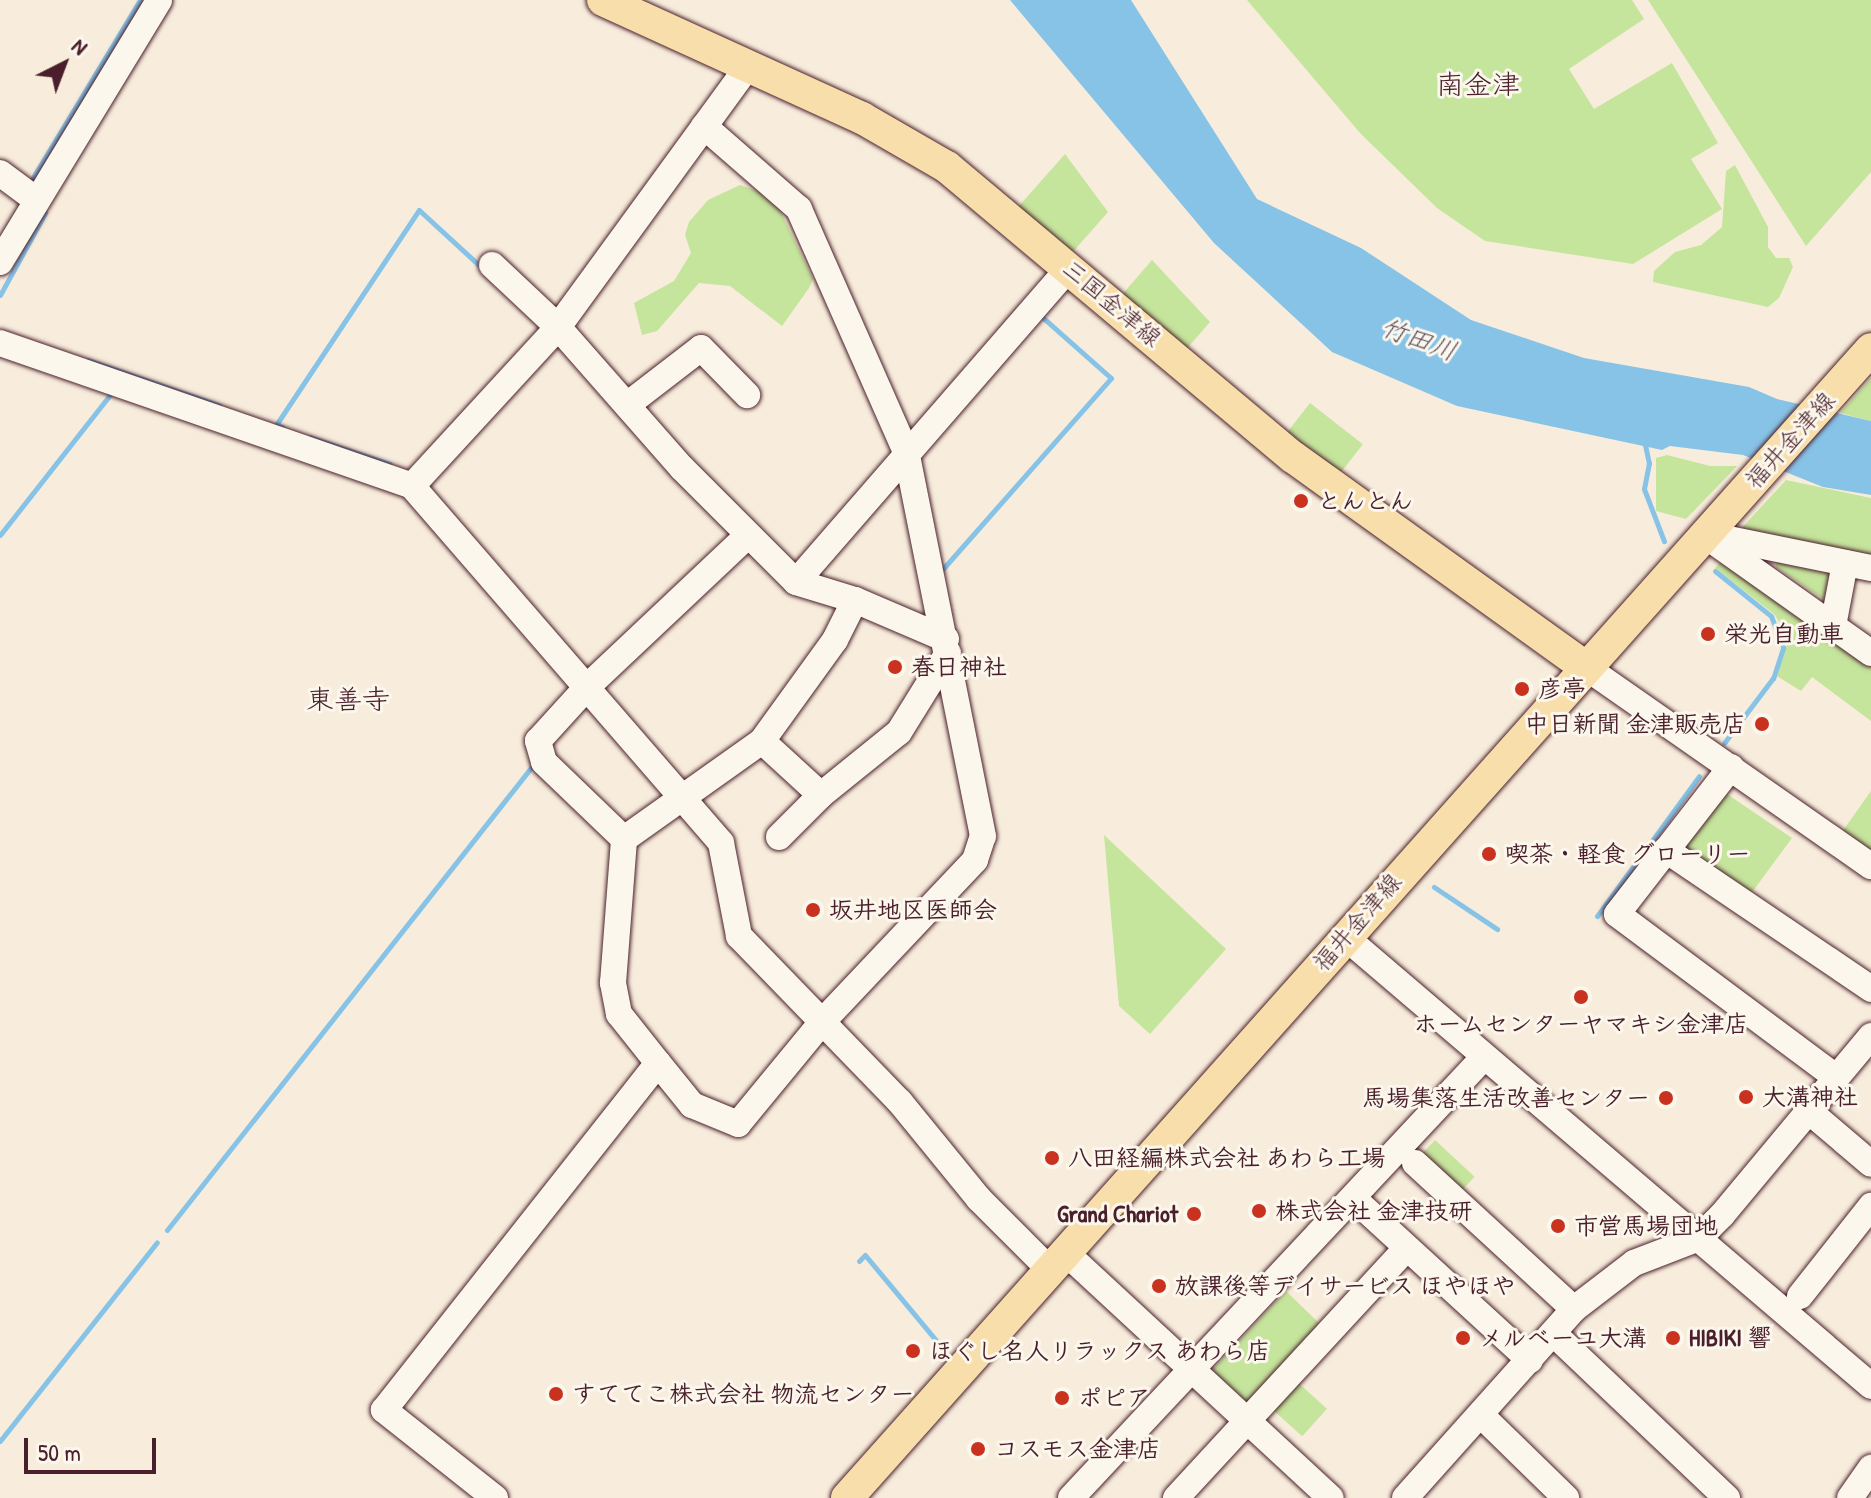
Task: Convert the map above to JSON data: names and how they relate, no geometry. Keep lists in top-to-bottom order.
{
  "streets": {
    "main road": ["三国金津線", "福井金津線"]
  },
  "crossings": [
    ["三国金津線", "福井金津線"]
  ],
  "districts": ["南金津", "東善寺"],
  "water": ["竹田川"],
  "places": [
    "とんとん",
    "栄光自動車",
    "春日神社",
    "彦亭",
    "中日新聞 金津販売店",
    "喫茶・軽食 グローリー",
    "坂井地区医師会",
    "ホームセンターヤマキシ金津店",
    "大溝神社",
    "馬場集落生活改善センター",
    "八田経編株式会社 あわら工場",
    "株式会社 金津技研",
    "Grand Chariot",
    "市営馬場団地",
    "放課後等デイサービス ほやほや",
    "メルベーユ大溝",
    "HIBIKI 響",
    "ほぐし名人リラックス あわら店",
    "すててこ株式会社 物流センター",
    "ポピア",
    "コスモス金津店"
  ],
  "scale_bar": "50 m",
  "north": "top right"
}
